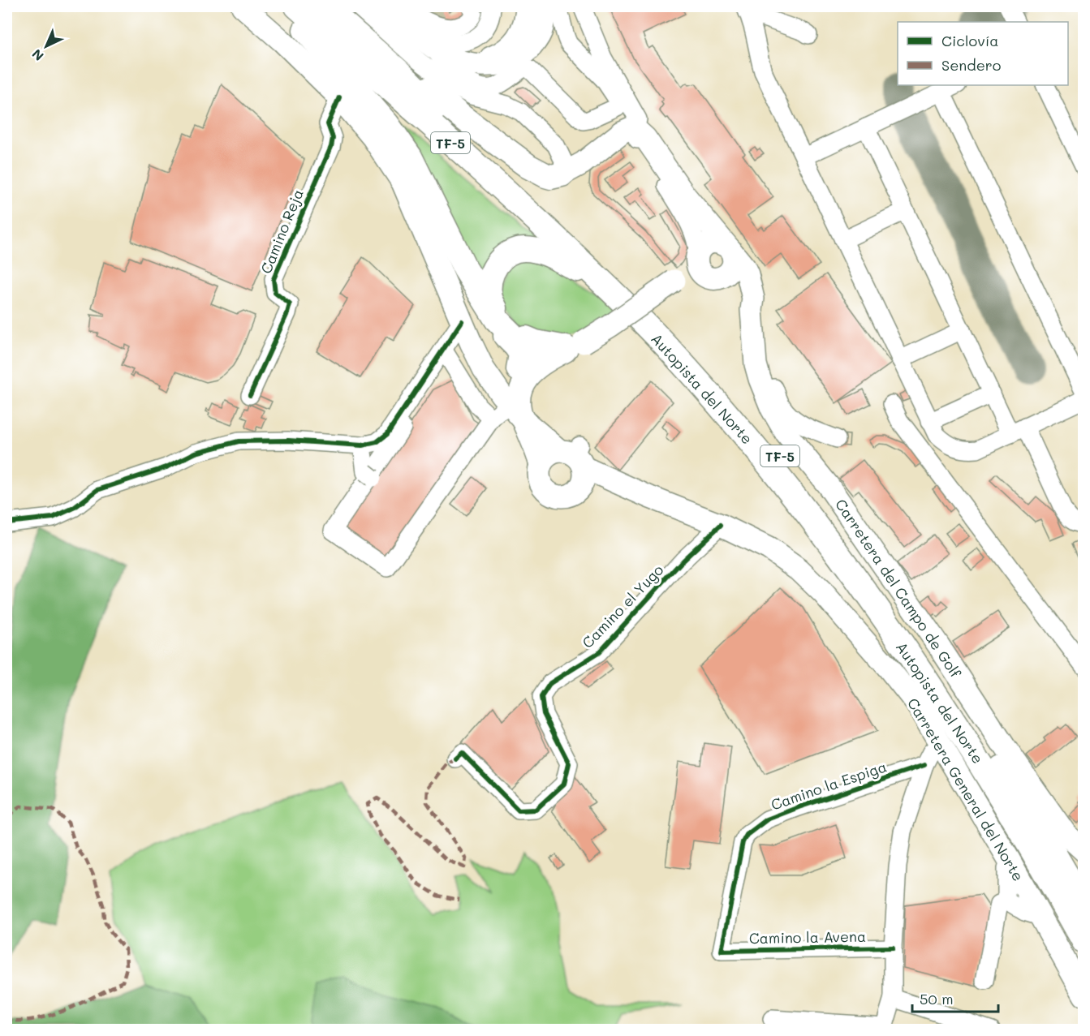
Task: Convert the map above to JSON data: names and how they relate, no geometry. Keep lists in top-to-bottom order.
{
  "streets": {
    "highway": ["TF-5", "Autopista del Norte"],
    "main road": ["Carretera del Campo de Golf", "Carretera General del Norte"],
    "street": [
      "Camino Reja",
      "Camino el Yugo",
      "Camino la Espiga",
      "Camino la Avena"
    ]
  },
  "crossings": [
    ["Camino el Yugo", "Carretera General del Norte"],
    ["Camino la Espiga", "Camino la Avena"]
  ],
  "legend": ["Ciclovía", "Sendero"],
  "scale_bar": "50 m",
  "north": "bottom left"
}
